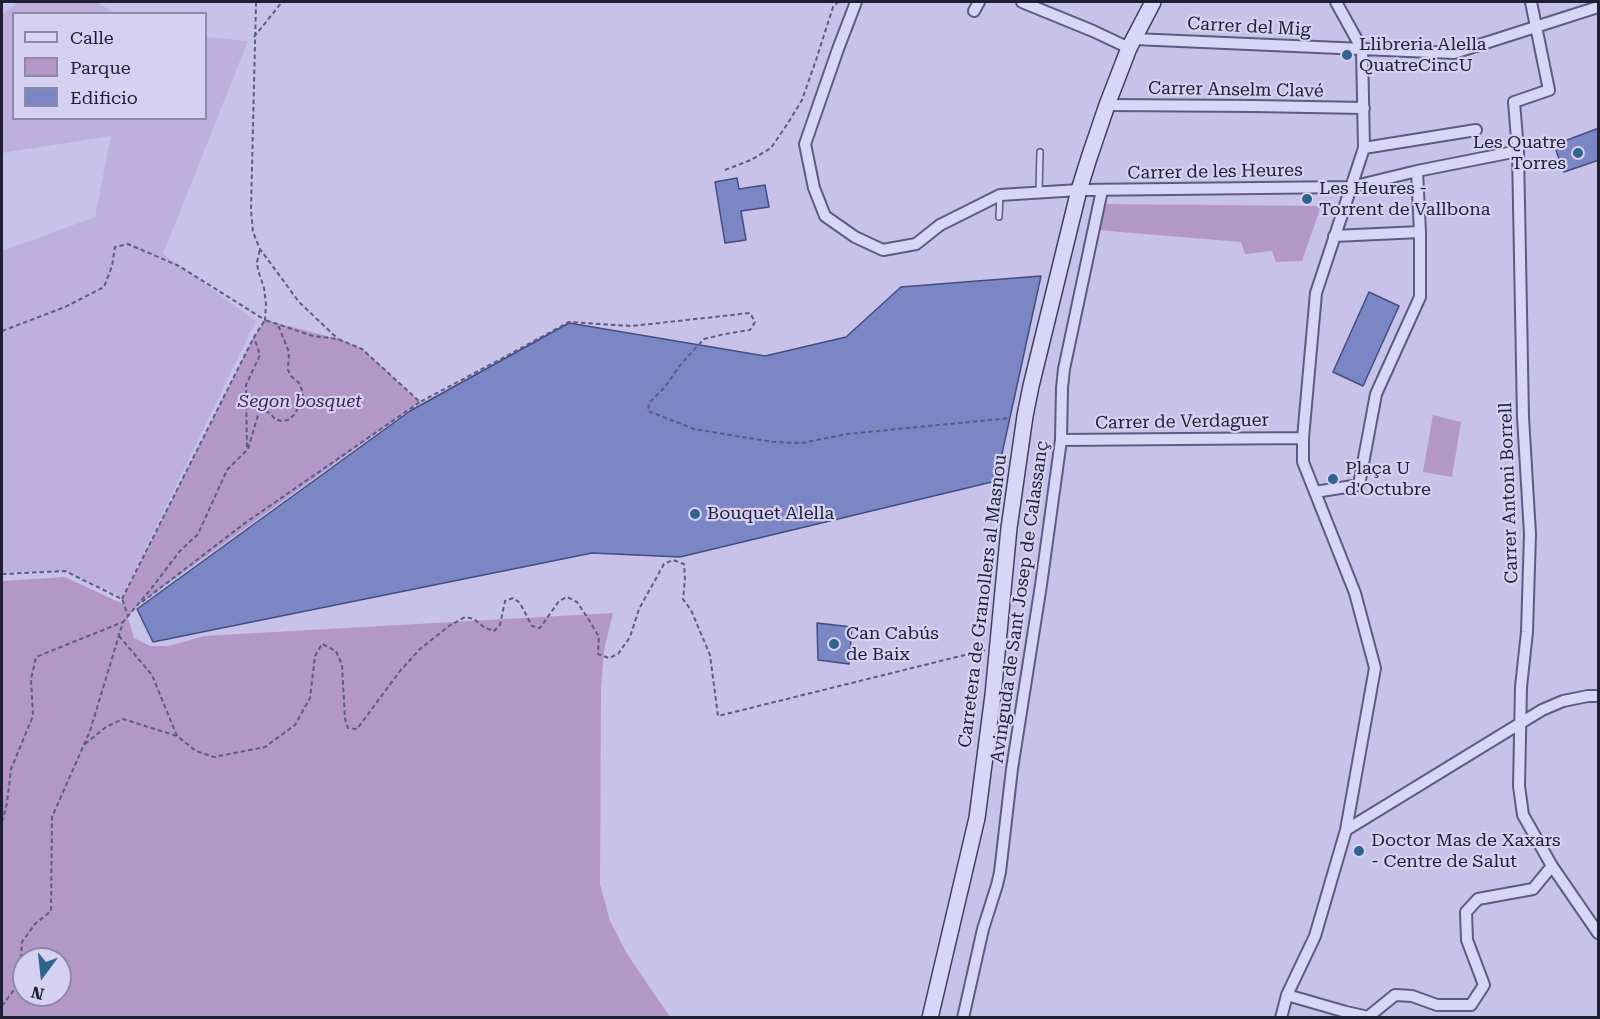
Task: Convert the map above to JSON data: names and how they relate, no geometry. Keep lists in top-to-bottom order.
{
  "streets": {
    "main road": ["Carretera de Granollers al Masnou"],
    "street": [
      "Carrer del Mig",
      "Carrer Anselm Clavé",
      "Carrer de les Heures",
      "Carrer de Verdaguer",
      "Carrer Antoni Borrell",
      "Avinguda de Sant Josep de Calassanç"
    ]
  },
  "crossings": [
    ["Carrer del Mig", "Carrer Antoni Borrell"],
    ["Carrer del Mig", "Carretera de Granollers al Masnou"],
    ["Carrer Anselm Clavé", "Carretera de Granollers al Masnou"],
    ["Carrer de les Heures", "Carrer Antoni Borrell"],
    ["Carrer de les Heures", "Carretera de Granollers al Masnou"],
    ["Carrer de les Heures", "Avinguda de Sant Josep de Calassanç"],
    ["Carrer de Verdaguer", "Avinguda de Sant Josep de Calassanç"]
  ],
  "parks": ["Segon bosquet"],
  "places": [
    "Llibreria Alella QuatreCincU",
    "Les Quatre Torres",
    "Les Heures - Torrent de Vallbona",
    "Plaça U d'Octubre",
    "Bouquet Alella",
    "Can Cabús de Baix",
    "Doctor Mas de Xaxars - Centre de Salut"
  ],
  "legend": ["Calle", "Parque", "Edificio"],
  "north": "bottom"
}
